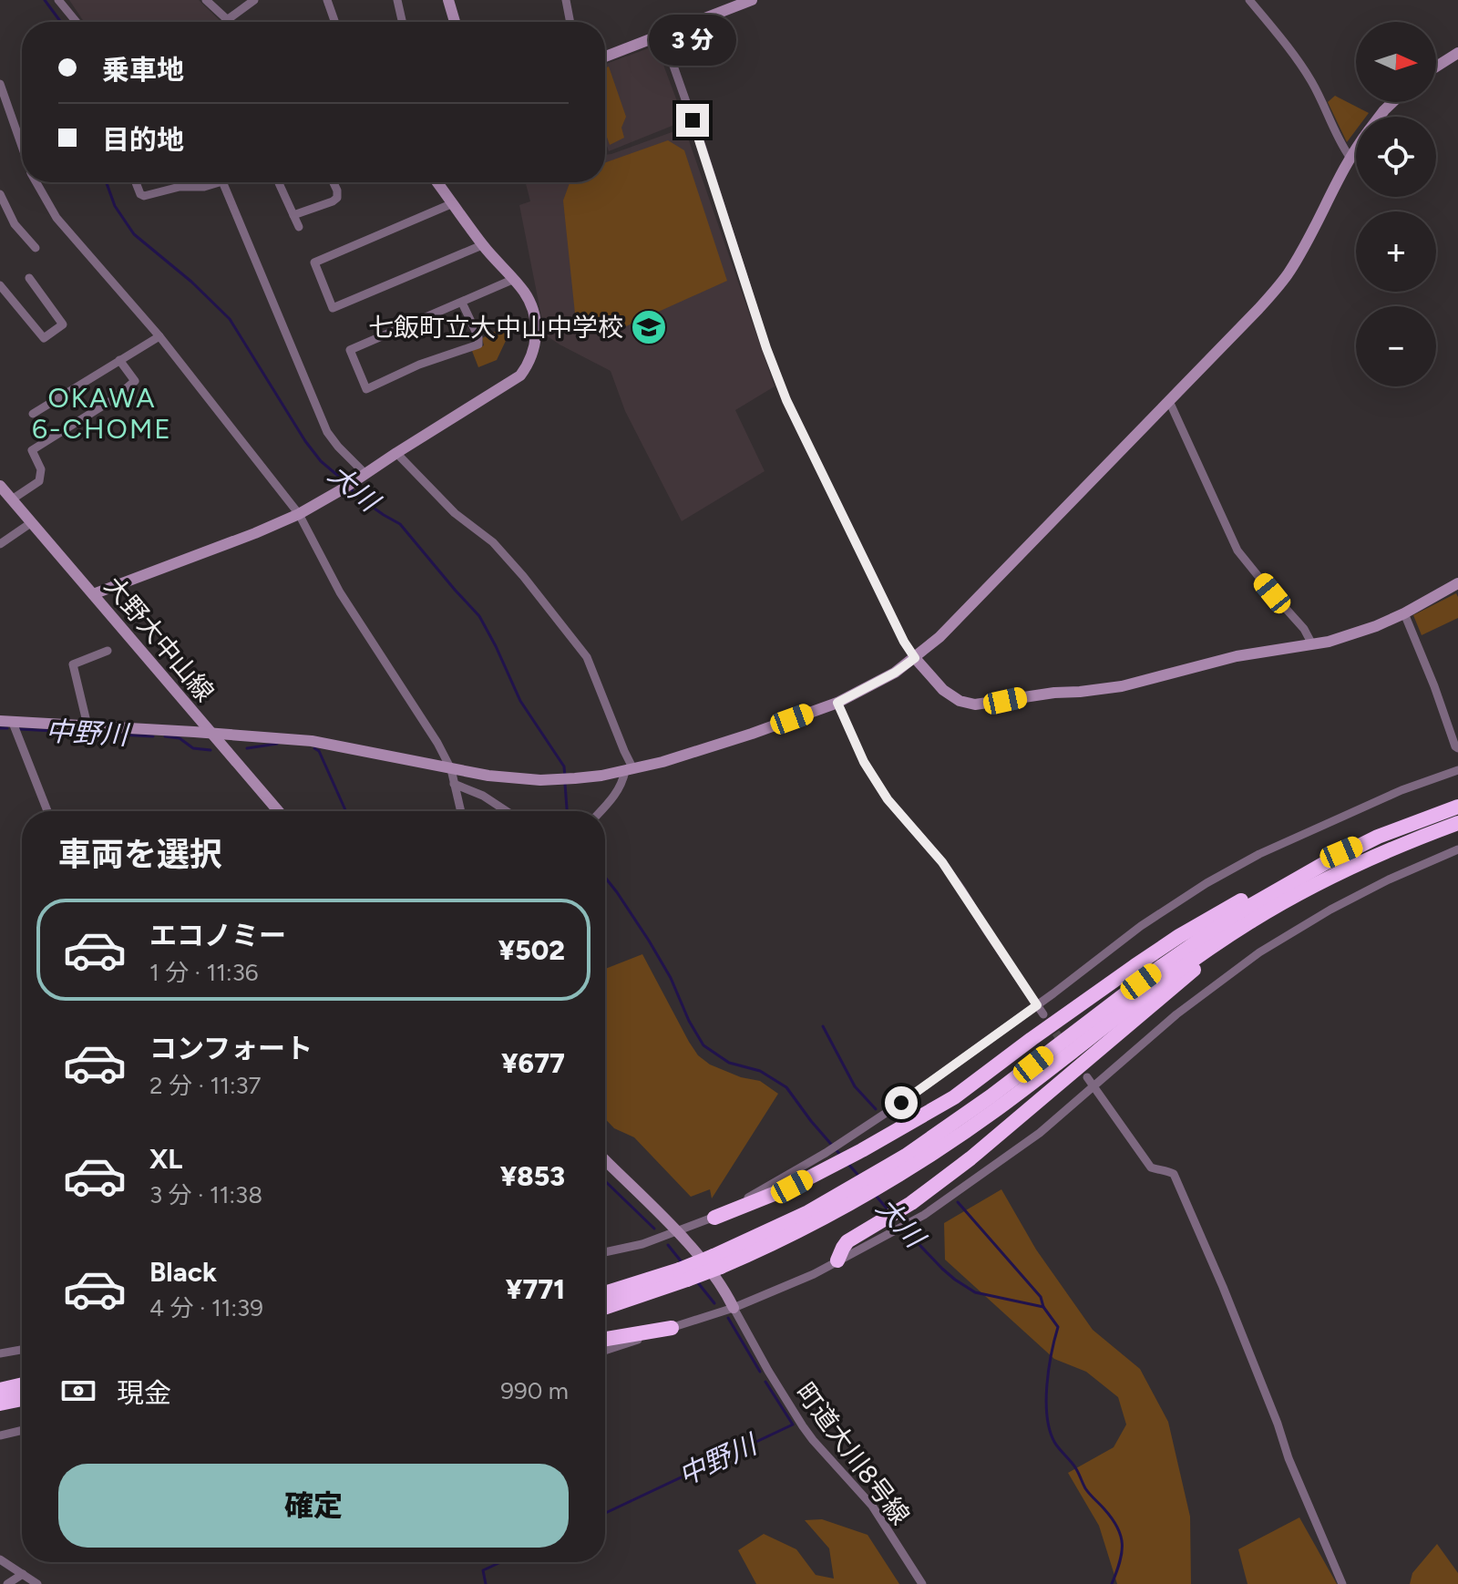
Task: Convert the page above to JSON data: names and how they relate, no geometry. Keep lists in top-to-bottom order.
{
  "streets": {
    "street": ["大野大中山線", "町道大川8号線"]
  },
  "districts": ["OKAWA 6-CHOME"],
  "water": ["大川", "中野川"],
  "places": {
    "school or university": ["七飯町立大中山中学校"]
  },
  "north": "right",
  "page": {
    "bubble": "3 分",
    "map_buttons": ["+", "−"],
    "banner": ["乗車地", "目的地"],
    "heading": "車両を選択",
    "list": [
      {
        "name": "エコノミー",
        "note": "1 分 · 11:36",
        "value": "¥502"
      },
      {
        "name": "コンフォート",
        "note": "2 分 · 11:37",
        "value": "¥677"
      },
      {
        "name": "XL",
        "note": "3 分 · 11:38",
        "value": "¥853"
      },
      {
        "name": "Black",
        "note": "4 分 · 11:39",
        "value": "¥771"
      }
    ],
    "pay": ["現金", "990 m"],
    "buttons": "確定"
  }
}
